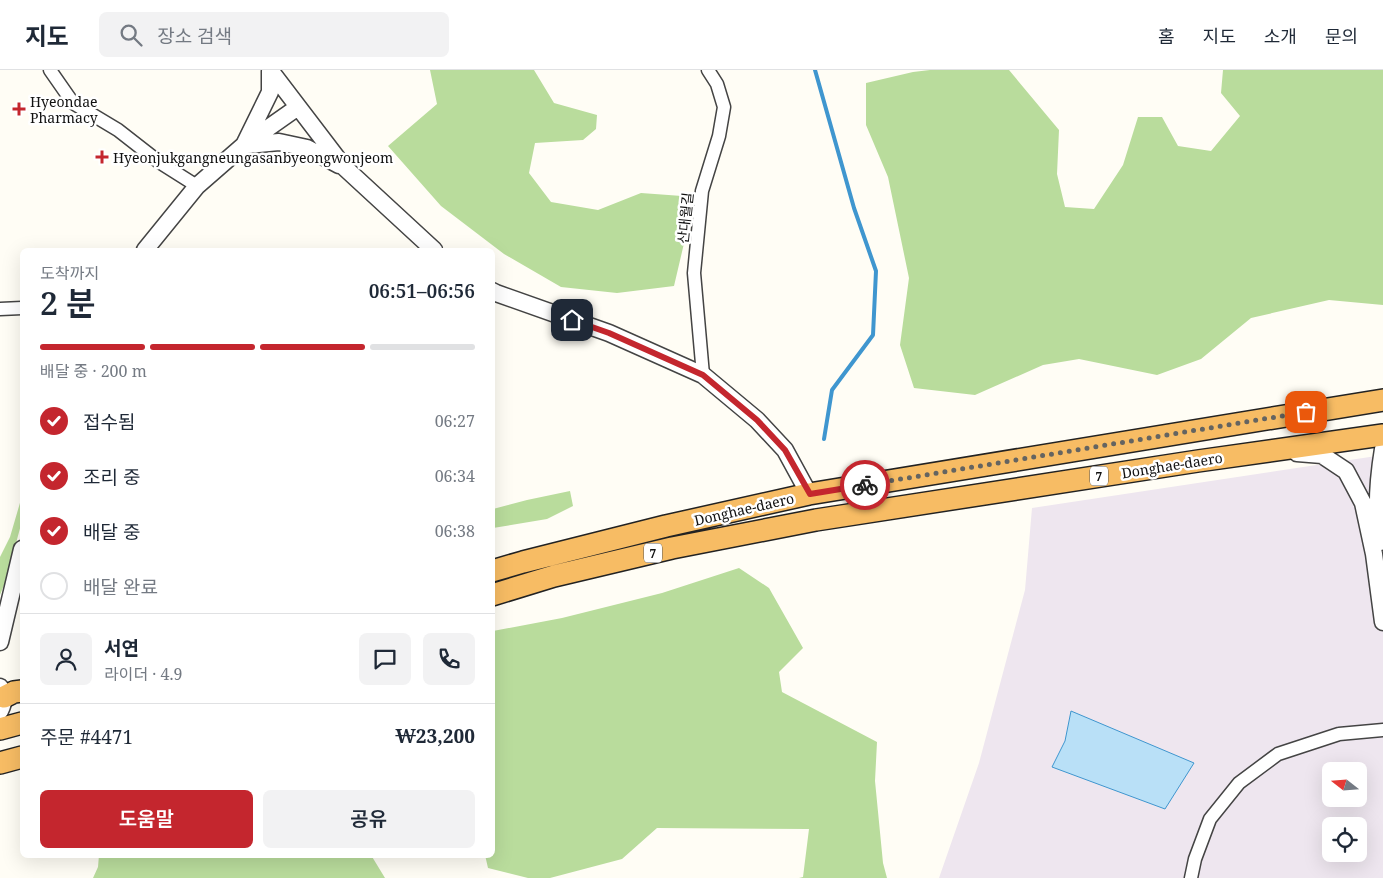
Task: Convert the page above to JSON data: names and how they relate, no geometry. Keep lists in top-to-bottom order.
{
  "streets": {
    "highway": ["Donghae-daero", "7"],
    "street": ["산대월길"]
  },
  "places": {
    "health": ["Hyeondae Pharmacy", "Hyeonjukgangneungasanbyeongwonjeom"]
  },
  "north": "left",
  "page": {
    "header": "지도",
    "search": "장소 검색",
    "nav": [
      "홈",
      "지도",
      "소개",
      "문의"
    ],
    "heading": ["2 분", "도착까지", "06:51–06:56"],
    "panel": [
      "서연",
      "라이더 · 4.9",
      "주문 #4471",
      "₩23,200"
    ],
    "bar": "배달 중 · 200 m",
    "list": [
      ["접수됨", "06:27"],
      ["조리 중", "06:34"],
      ["배달 중", "06:38"],
      "배달 완료"
    ],
    "buttons": ["도움말", "공유"]
  }
}
